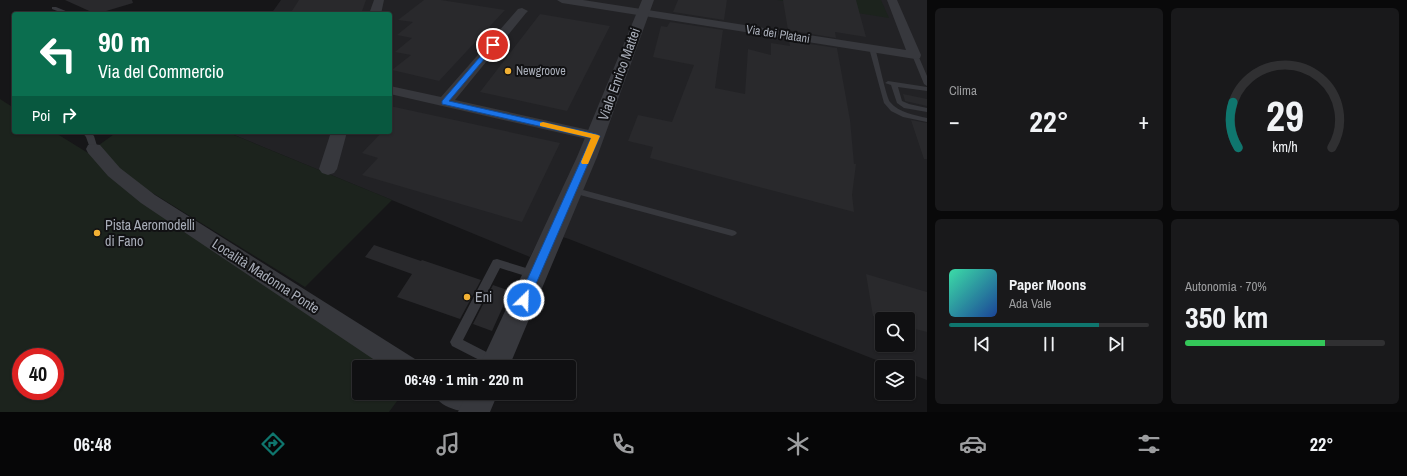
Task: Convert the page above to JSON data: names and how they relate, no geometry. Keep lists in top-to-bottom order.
{
  "streets": {
    "street": ["Via dei Platani", "Viale Enrico Mattei", "Località Madonna Ponte"]
  },
  "crossings": [
    ["Via dei Platani", "Viale Enrico Mattei"]
  ],
  "places": ["Newgroove", "Pista Aeromodelli di Fano", "Eni"],
  "page": {
    "tile": [
      "Clima",
      ["Autonomia · 70%", "350 km"]
    ],
    "turn": ["90 m", "Via del Commercio"],
    "then": "Poi",
    "heat": ["−", "22°", "+"],
    "song": ["Paper Moons", "Ada Vale"],
    "limit": "40",
    "trip": "06:49 · 1 min · 220 m",
    "tabs": ["06:48", "22°"],
    "gauge": ["29", "km/h"]
  }
}
